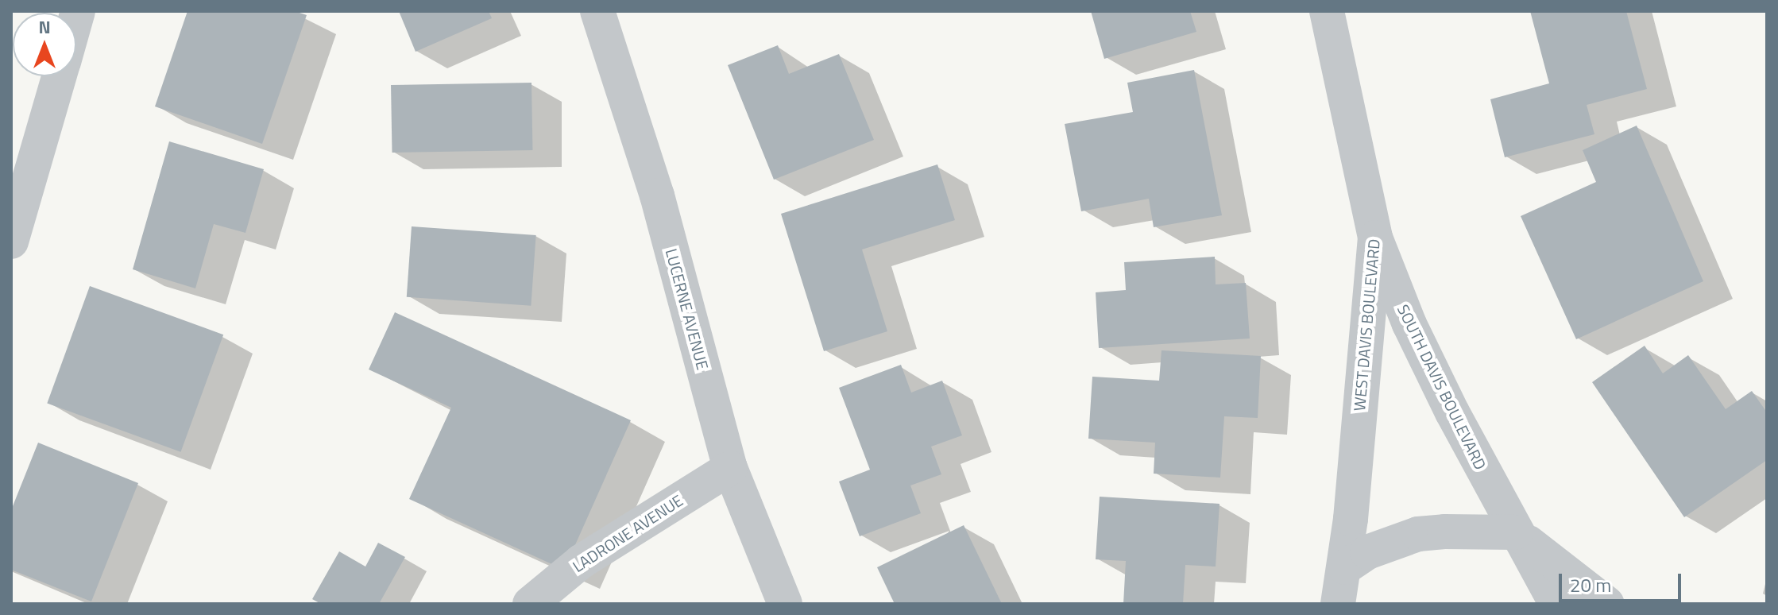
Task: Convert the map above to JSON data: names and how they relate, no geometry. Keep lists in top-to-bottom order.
{
  "streets": {
    "street": [
      "LUCERNE AVENUE",
      "WEST DAVIS BOULEVARD",
      "SOUTH DAVIS BOULEVARD",
      "LADRONE AVENUE"
    ]
  },
  "crossings": [
    ["LUCERNE AVENUE", "LADRONE AVENUE"],
    ["WEST DAVIS BOULEVARD", "SOUTH DAVIS BOULEVARD"]
  ],
  "scale_bar": "20 m",
  "north": "top"
}
